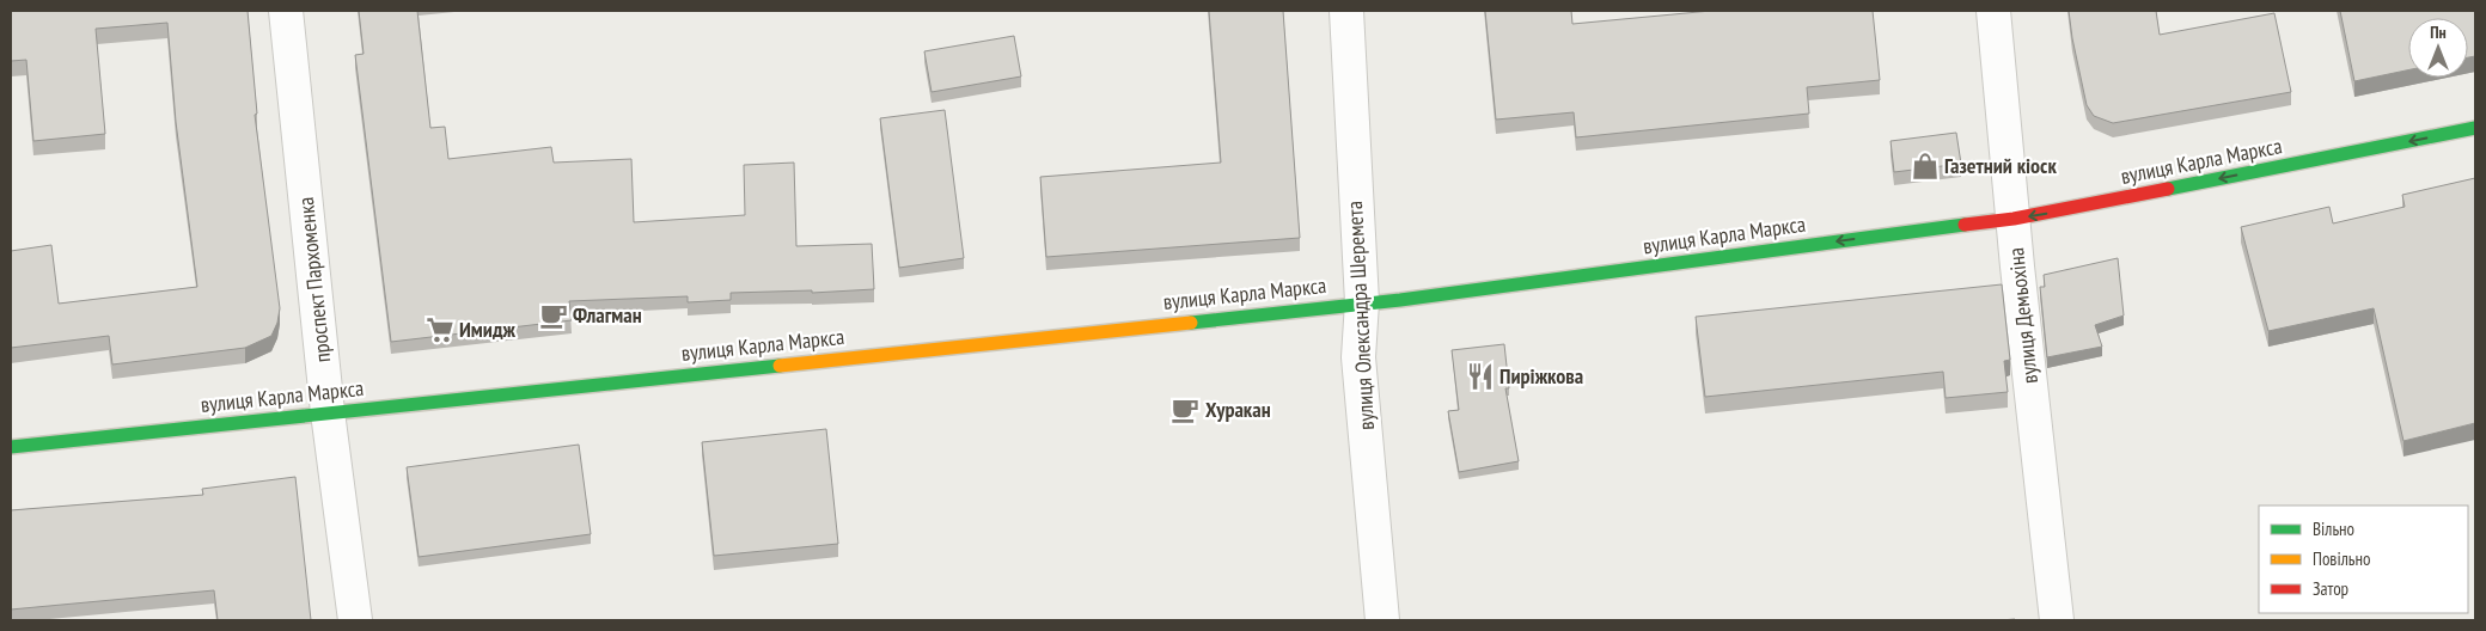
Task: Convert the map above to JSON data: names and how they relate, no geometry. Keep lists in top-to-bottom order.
{
  "streets": {
    "main road": ["вулиця Карла Маркса"],
    "street": ["проспект Пархоменка", "вулиця Олександра Шеремета", "вулиця Демьохіна"]
  },
  "crossings": [
    ["вулиця Карла Маркса", "проспект Пархоменка"],
    ["вулиця Карла Маркса", "вулиця Олександра Шеремета"],
    ["вулиця Карла Маркса", "вулиця Демьохіна"]
  ],
  "one_way": ["вулиця Карла Маркса"],
  "places": {
    "shop": ["Газетний кіоск"],
    "cafe": ["Флагман", "Хуракан"],
    "supermarket": ["Имидж"],
    "restaurant": ["Пиріжкова"]
  },
  "legend": ["Вільно", "Повільно", "Затор"],
  "north": "top"
}
